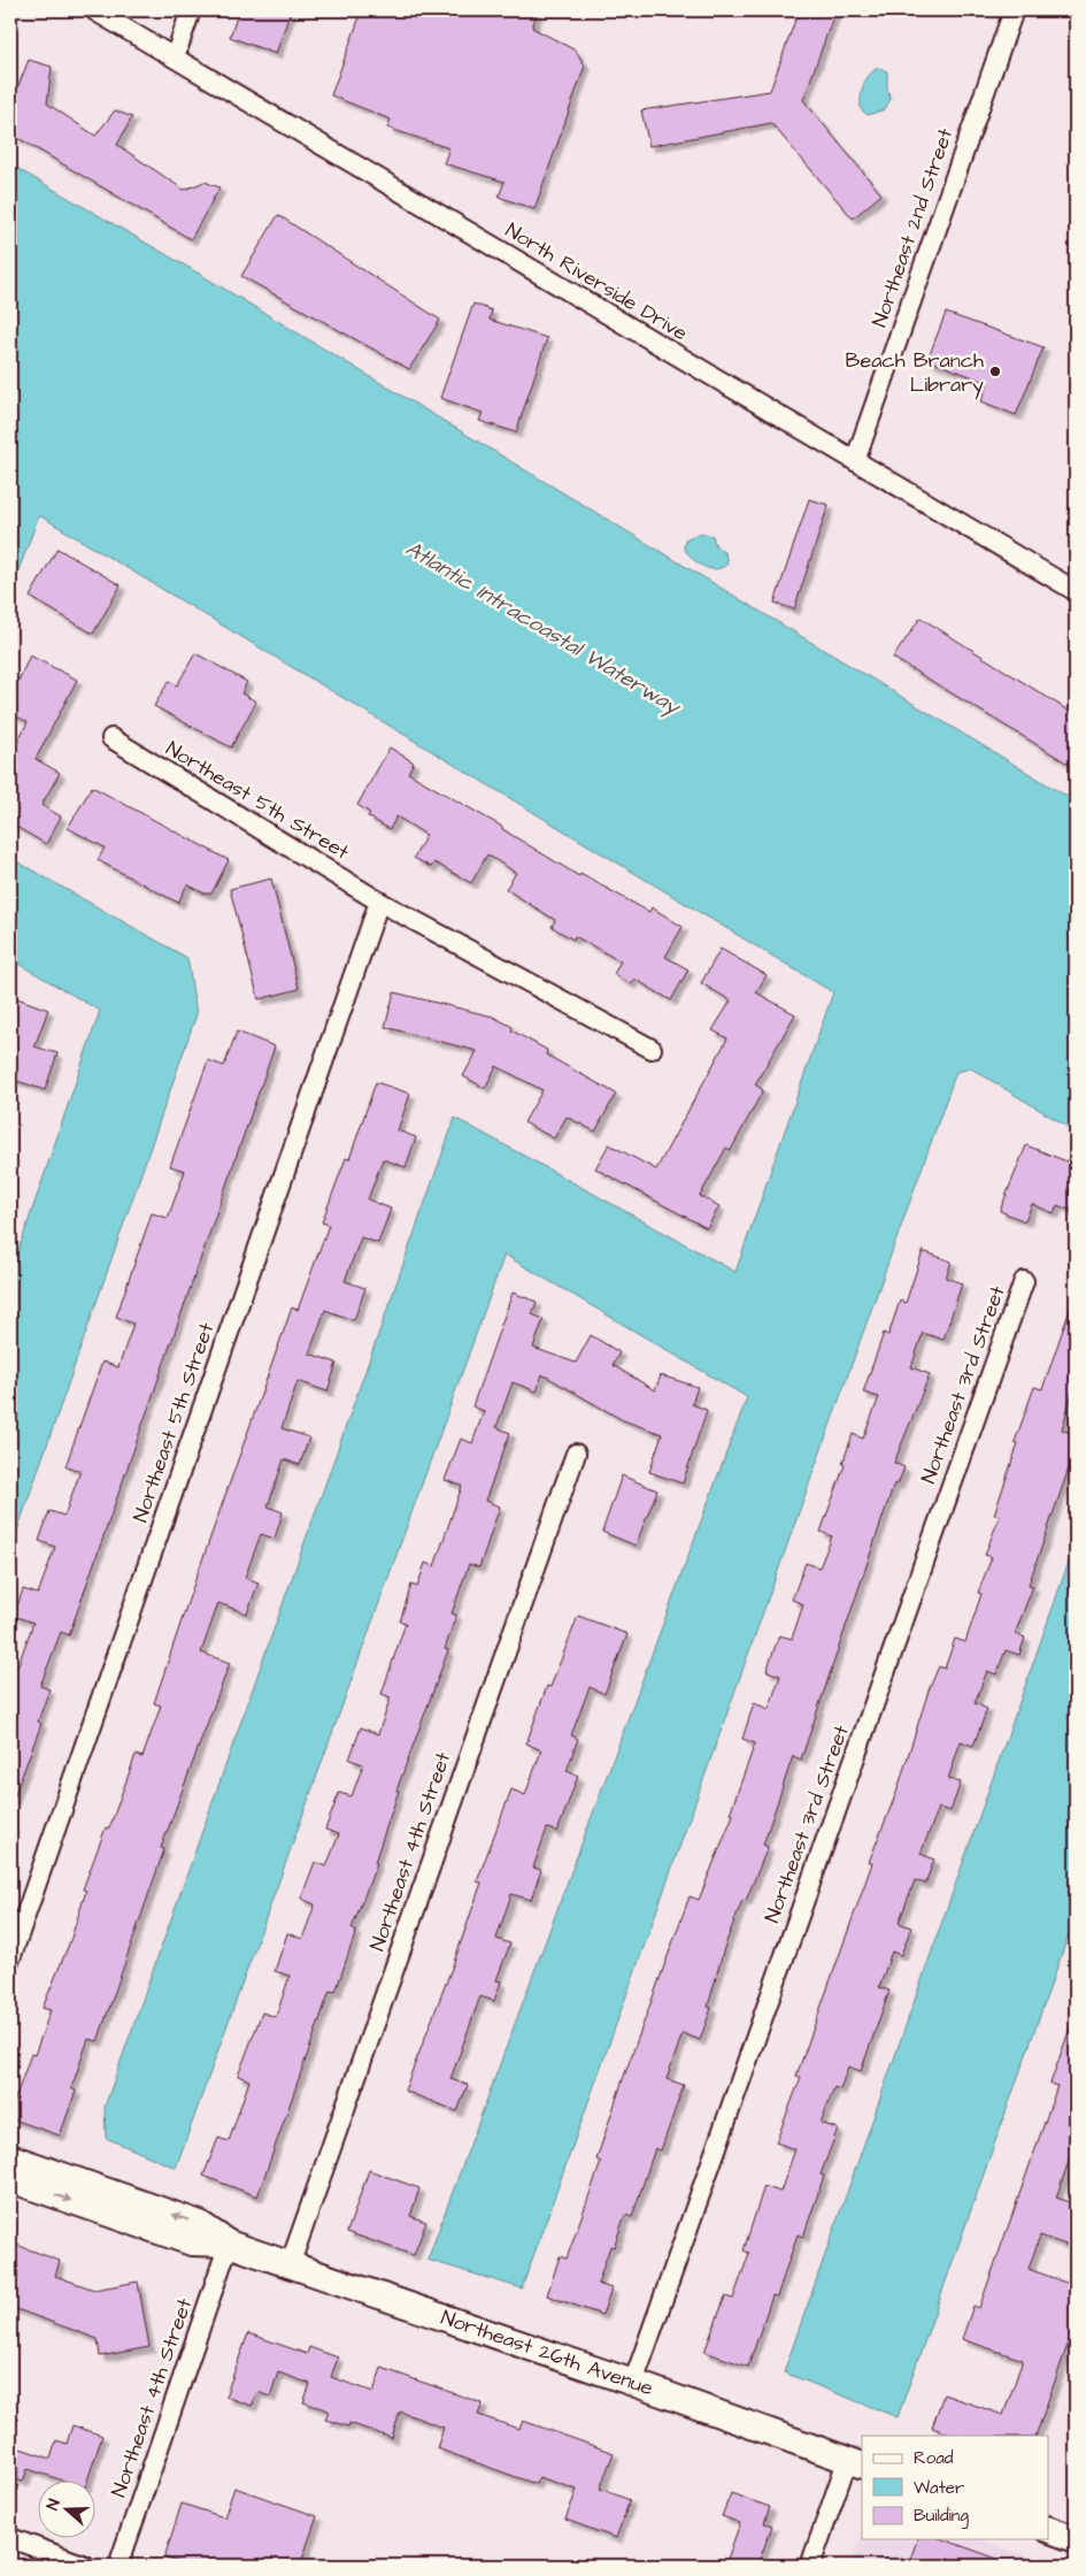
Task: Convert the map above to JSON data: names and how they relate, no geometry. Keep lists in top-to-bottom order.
{
  "streets": {
    "street": [
      "Northeast 2nd Street",
      "North Riverside Drive",
      "Northeast 5th Street",
      "Northeast 3rd Street",
      "Northeast 4th Street",
      "Northeast 26th Avenue"
    ]
  },
  "crossings": [
    ["Northeast 2nd Street", "North Riverside Drive"],
    ["Northeast 3rd Street", "Northeast 26th Avenue"],
    ["Northeast 4th Street", "Northeast 26th Avenue"]
  ],
  "water": ["Atlantic Intracoastal Waterway"],
  "places": ["Beach Branch Library"],
  "legend": ["Road", "Water", "Building"],
  "north": "left"
}
